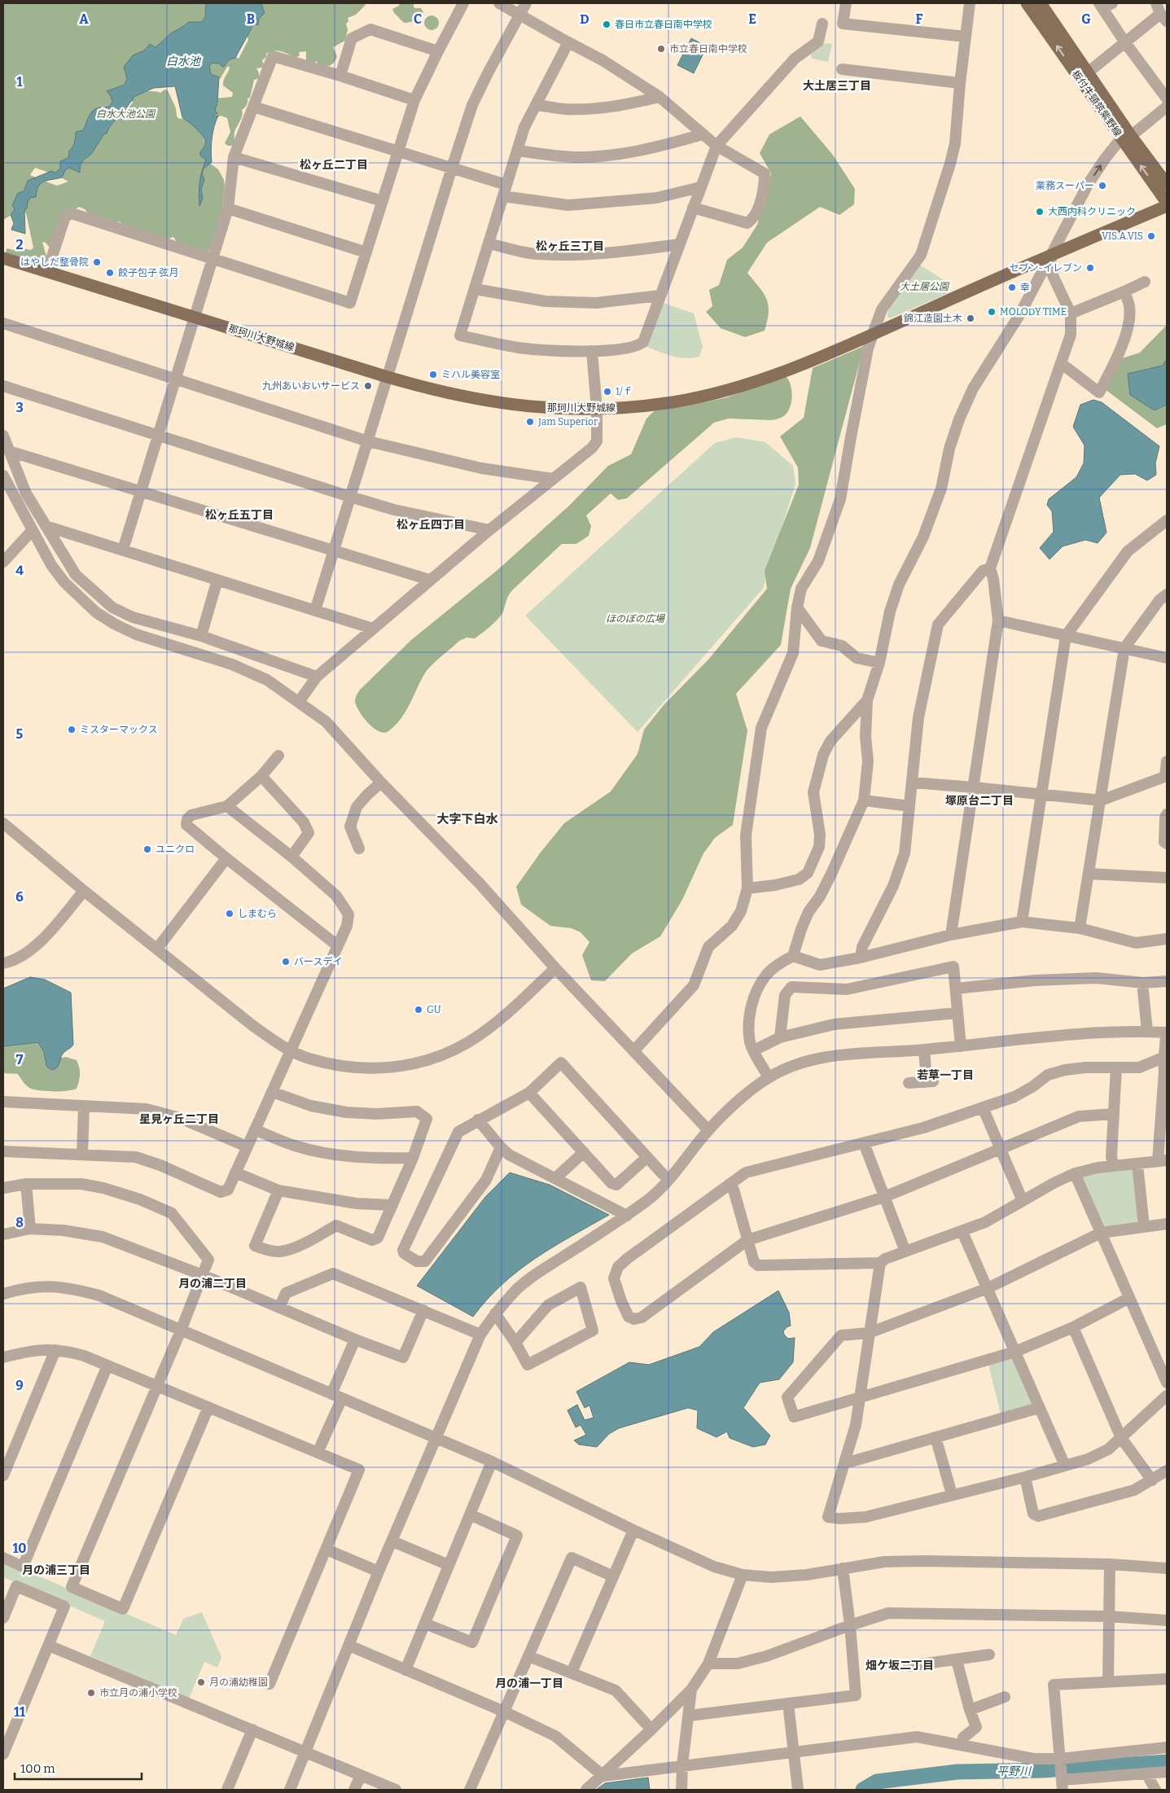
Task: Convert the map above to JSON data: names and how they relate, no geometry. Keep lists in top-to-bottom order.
{
  "streets": {
    "main road": ["板付牛頸筑紫野線", "那珂川大野城線"]
  },
  "districts": [
    "大土居三丁目",
    "松ヶ丘二丁目",
    "松ヶ丘三丁目",
    "松ヶ丘五丁目",
    "松ヶ丘四丁目",
    "塚原台二丁目",
    "大字下白水",
    "若草一丁目",
    "星見ヶ丘二丁目",
    "月の浦二丁目",
    "月の浦三丁目",
    "畑ケ坂二丁目",
    "月の浦一丁目"
  ],
  "water": ["白水池", "平野川"],
  "parks": ["白水大池公園", "大土居公園", "ほのぼの広場"],
  "places": [
    "春日市立春日南中学校",
    "市立春日南中学校",
    "業務スーパー",
    "大西内科クリニック",
    "VIS.A.VIS",
    "はやしだ整骨院",
    "セブン-イレブン",
    "餃子包子 弦月",
    "幸",
    "MOLODY TIME",
    "錦江造園土木",
    "ミハル美容室",
    "九州あいおいサービス",
    "1/ｆ",
    "Jam Superior",
    "ミスターマックス",
    "ユニクロ",
    "しまむら",
    "バースデイ",
    "GU",
    "月の浦幼稚園",
    "市立月の浦小学校"
  ],
  "scale_bar": "100 m",
  "grid": {
    "columns": [
      "A",
      "B",
      "C",
      "D",
      "E",
      "F",
      "G"
    ],
    "rows": [
      "1",
      "2",
      "3",
      "4",
      "5",
      "6",
      "7",
      "8",
      "9",
      "10",
      "11"
    ]
  }
}
